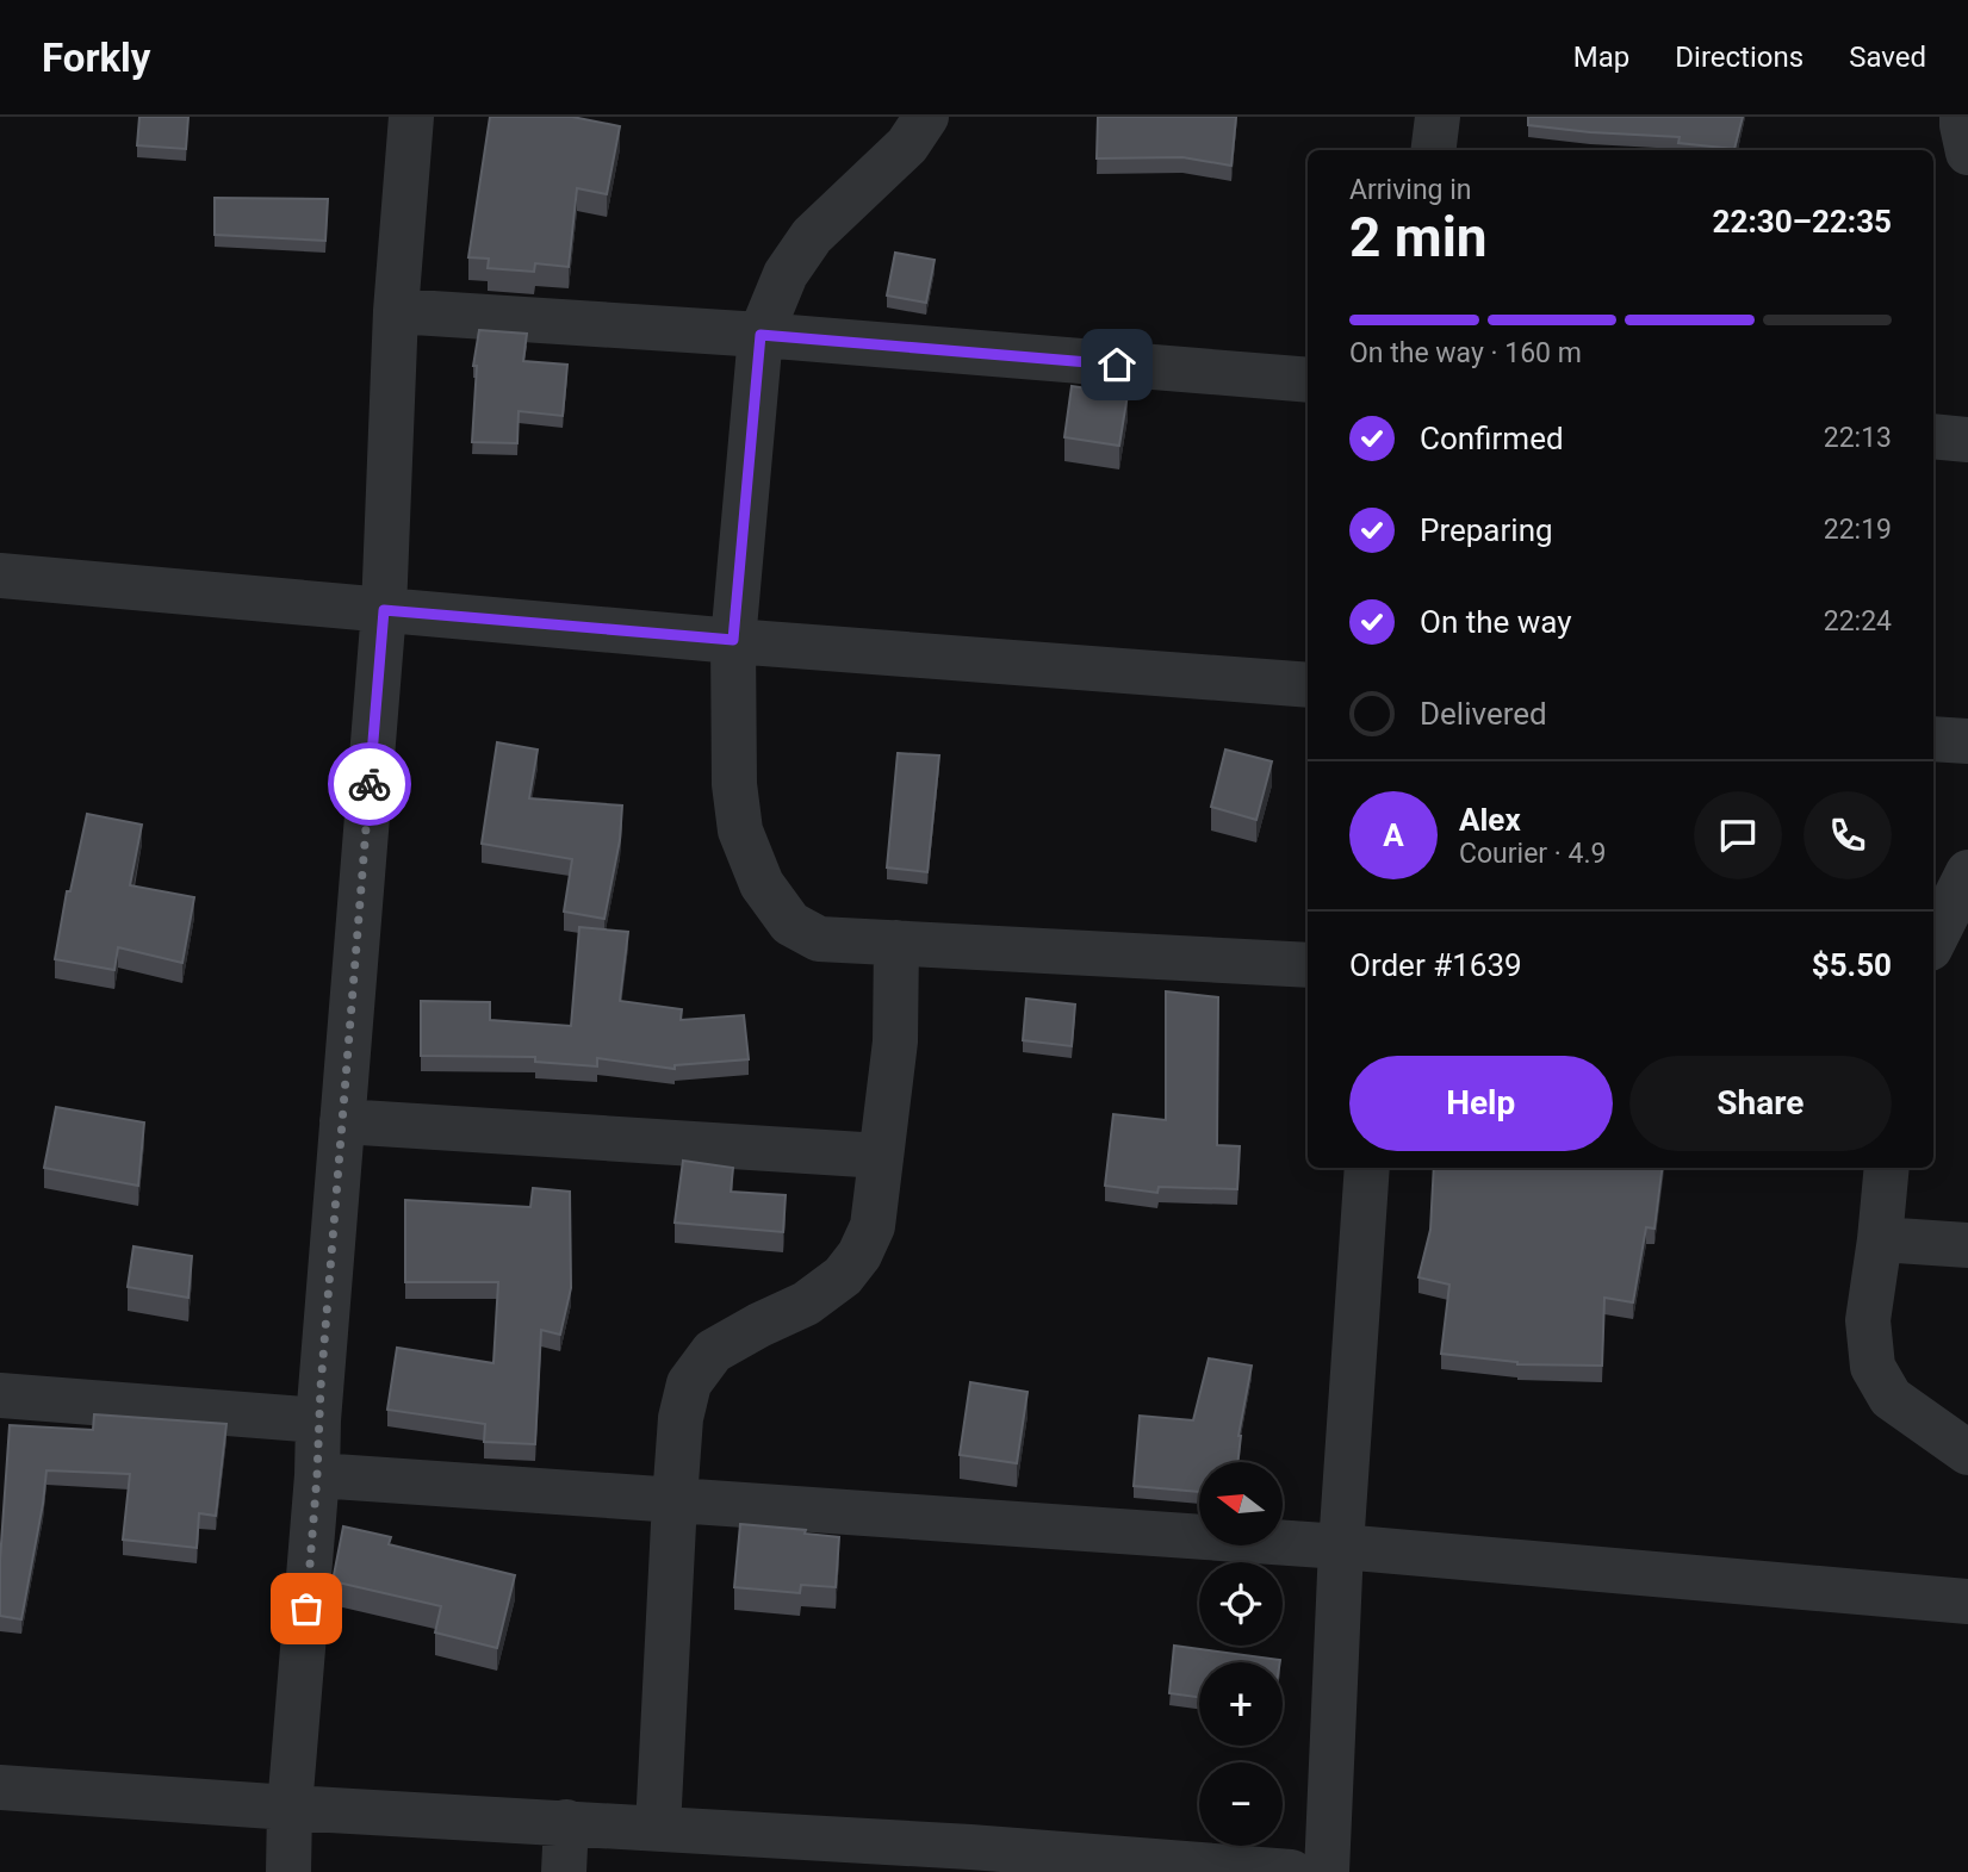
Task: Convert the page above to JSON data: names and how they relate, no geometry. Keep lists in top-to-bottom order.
{
  "north": "left",
  "page": {
    "header": "Forkly",
    "nav": ["Map", "Directions", "Saved"],
    "heading": ["2 min", "Arriving in", "22:30–22:35"],
    "panel": [
      "Alex",
      "Courier · 4.9",
      "Order #1639",
      "$5.50"
    ],
    "bar": "On the way · 160 m",
    "list": [
      ["Confirmed", "22:13"],
      ["Preparing", "22:19"],
      ["On the way", "22:24"],
      "Delivered"
    ],
    "round": "A",
    "buttons": ["Help", "Share"],
    "map_buttons": ["+", "−"]
  }
}
